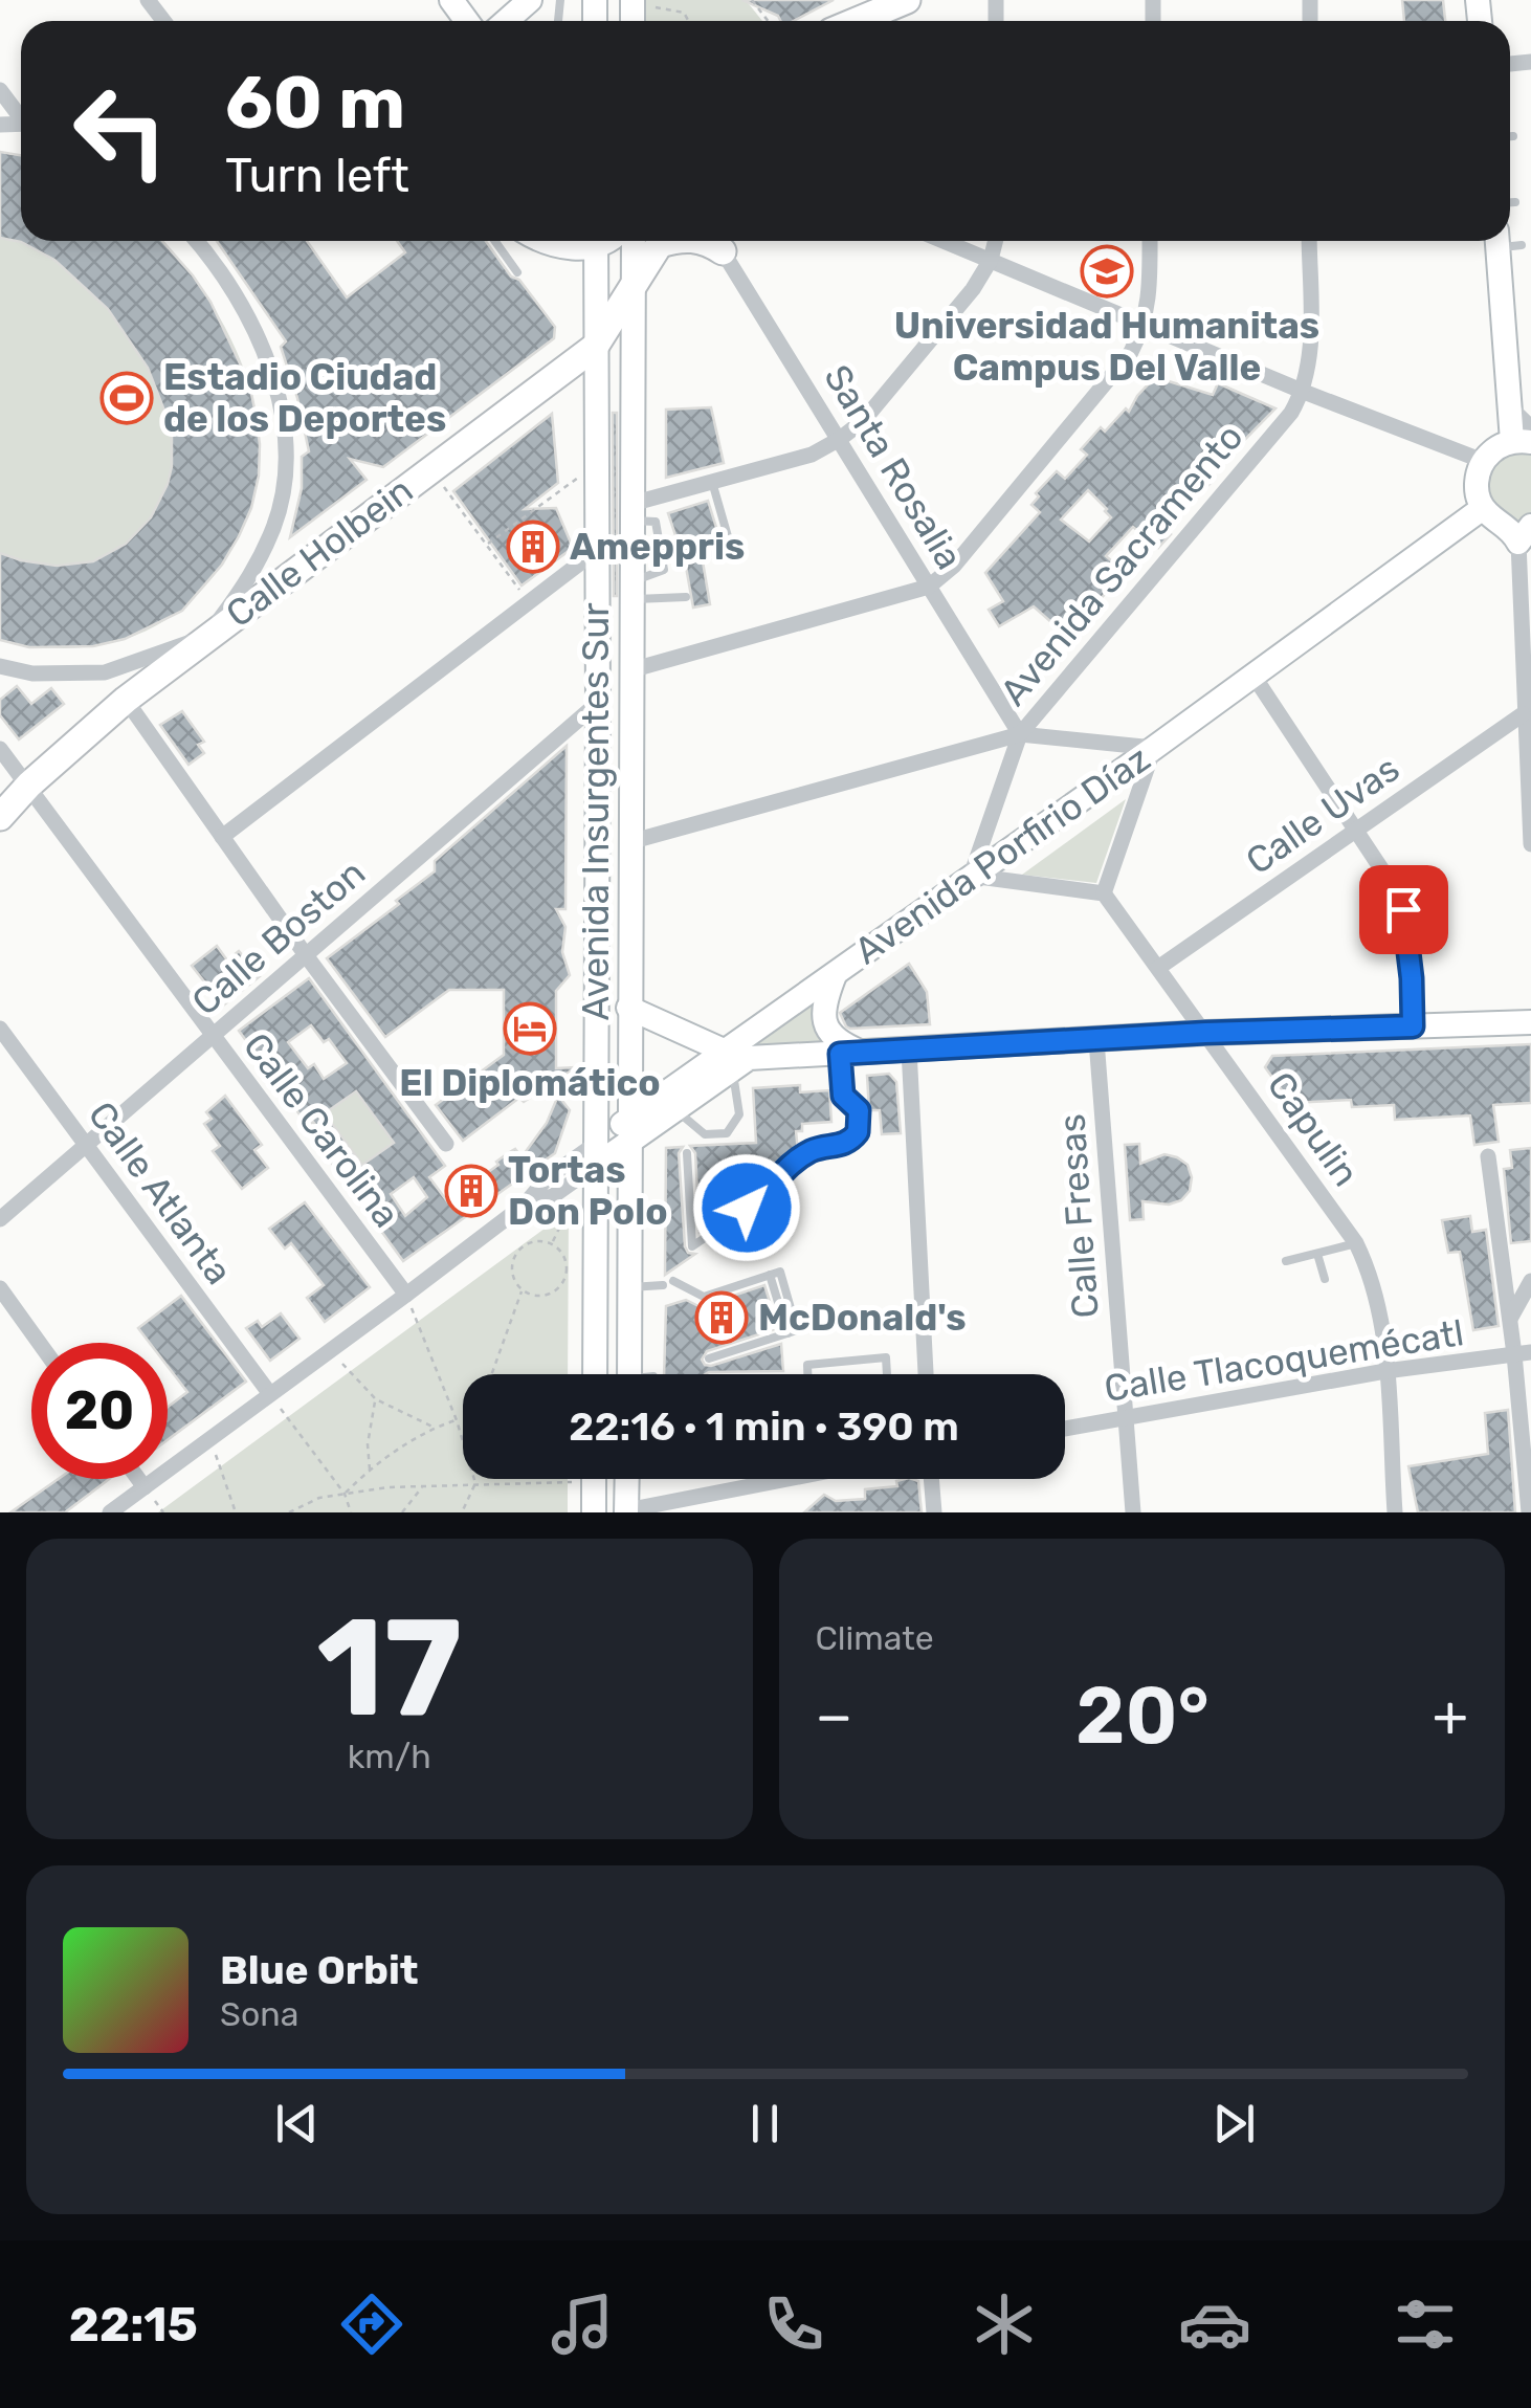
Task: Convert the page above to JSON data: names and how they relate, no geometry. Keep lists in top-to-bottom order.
{
  "streets": {
    "main road": ["Calle Holbein"],
    "street": [
      "Santa Rosalia",
      "Avenida Sacramento",
      "Avenida Insurgentes Sur",
      "Calle Uvas",
      "Avenida Porfirio Díaz",
      "Calle Boston",
      "Capulin",
      "Calle Carolina",
      "Calle Atlanta",
      "Calle Fresas",
      "Calle Tlacoquemécatl"
    ]
  },
  "crossings": [
    ["Santa Rosalia", "Avenida Sacramento"],
    ["Calle Holbein", "Avenida Insurgentes Sur"],
    ["Calle Holbein", "Calle Carolina"],
    ["Avenida Sacramento", "Avenida Insurgentes Sur"],
    ["Avenida Insurgentes Sur", "Avenida Porfirio Díaz"],
    ["Avenida Insurgentes Sur", "Calle Boston"],
    ["Calle Uvas", "Capulin"],
    ["Avenida Porfirio Díaz", "Calle Carolina"],
    ["Avenida Porfirio Díaz", "Calle Atlanta"],
    ["Calle Boston", "Calle Carolina"],
    ["Calle Boston", "Calle Atlanta"],
    ["Capulin", "Calle Tlacoquemécatl"],
    ["Calle Fresas", "Calle Tlacoquemécatl"]
  ],
  "places": {
    "school or university": ["Universidad Humanitas Campus Del Valle"],
    "sports": ["Estadio Ciudad de los Deportes"],
    "building": ["Ameppris", "Tortas Don Polo", "McDonald's"],
    "hotel": ["El Diplomático"]
  },
  "page": {
    "turn": ["60 m", "Turn left"],
    "limit": "20",
    "trip": "22:16 · 1 min · 390 m",
    "tile": [
      ["17", "km/h"],
      "Climate"
    ],
    "heat": ["−", "20°", "+"],
    "song": ["Blue Orbit", "Sona"],
    "tabs": "22:15"
  }
}
